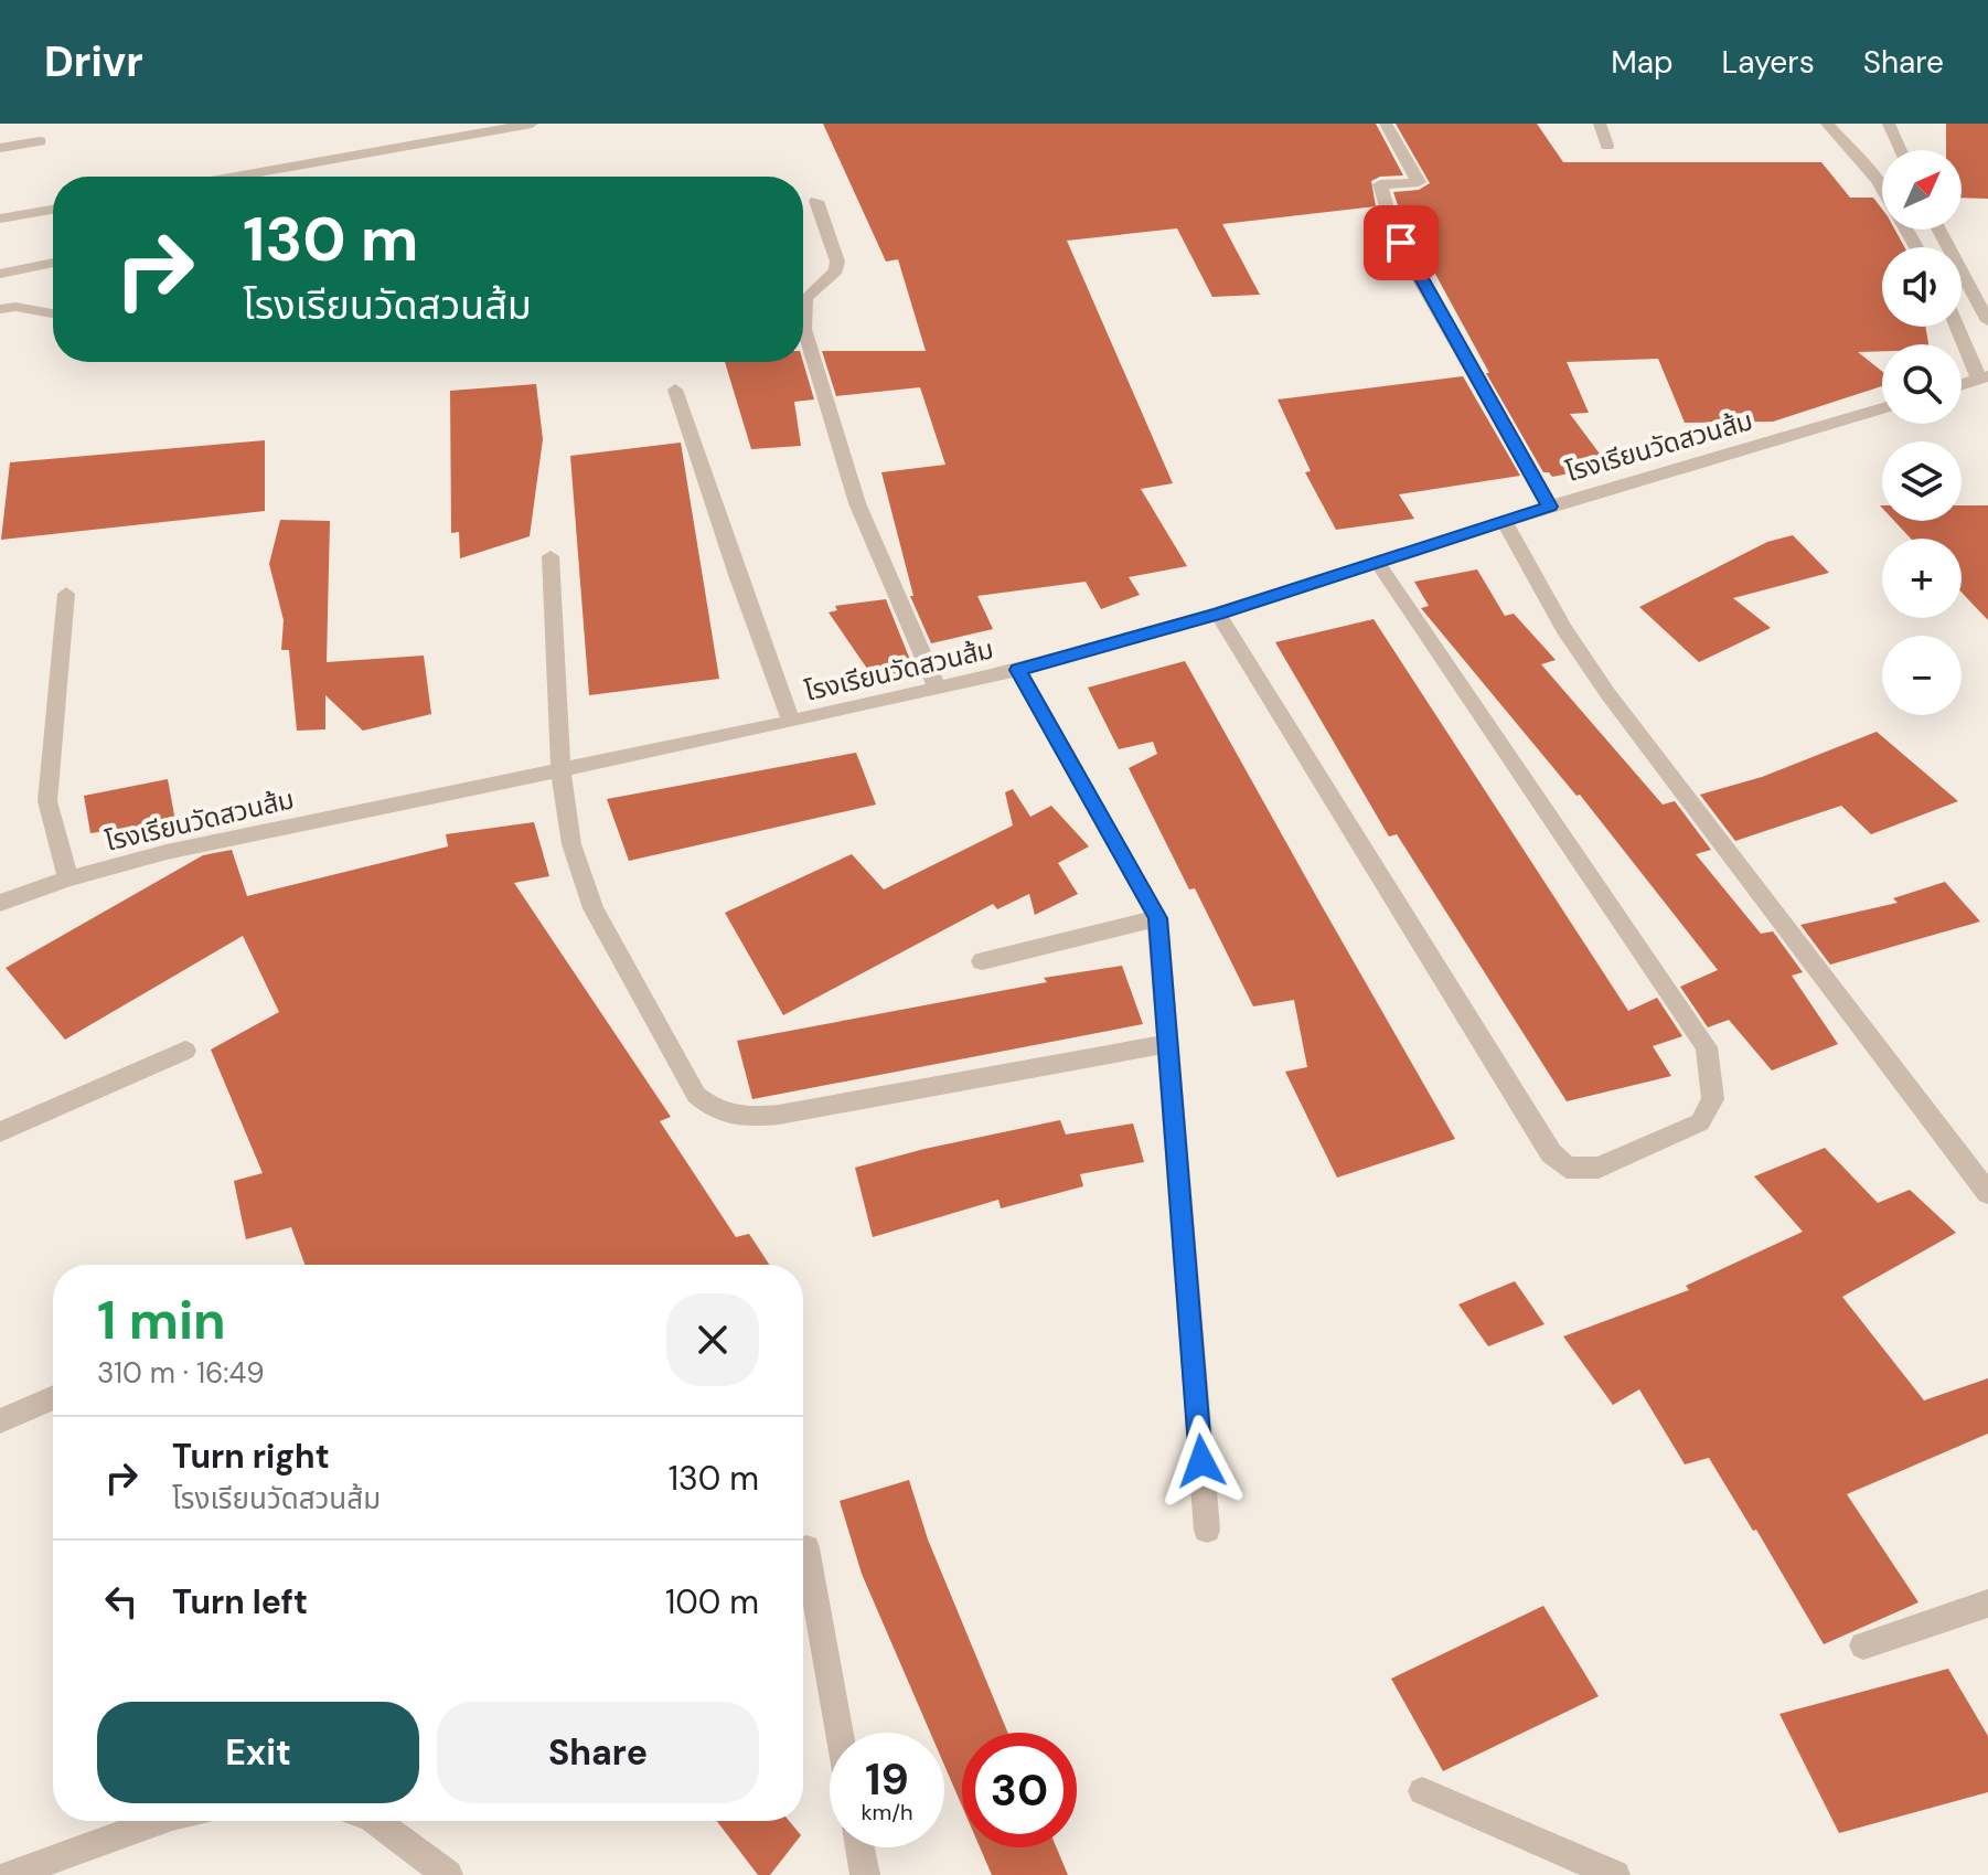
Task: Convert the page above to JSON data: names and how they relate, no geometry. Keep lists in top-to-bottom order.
{
  "streets": {
    "street": ["โรงเรียนวัดสวนส้ม"]
  },
  "north": "top right",
  "page": {
    "header": "Drivr",
    "nav": ["Map", "Layers", "Share"],
    "map_buttons": ["+", "−"],
    "turn": ["130 m", "โรงเรียนวัดสวนส้ม"],
    "heading": ["1 min", "310 m · 16:49"],
    "list": [
      {
        "name": "Turn right",
        "note": "โรงเรียนวัดสวนส้ม",
        "value": "130 m"
      },
      {
        "name": "Turn left",
        "value": "100 m"
      }
    ],
    "buttons": ["Exit", "Share"],
    "speed": "19 km/h",
    "limit": "30"
  }
}
